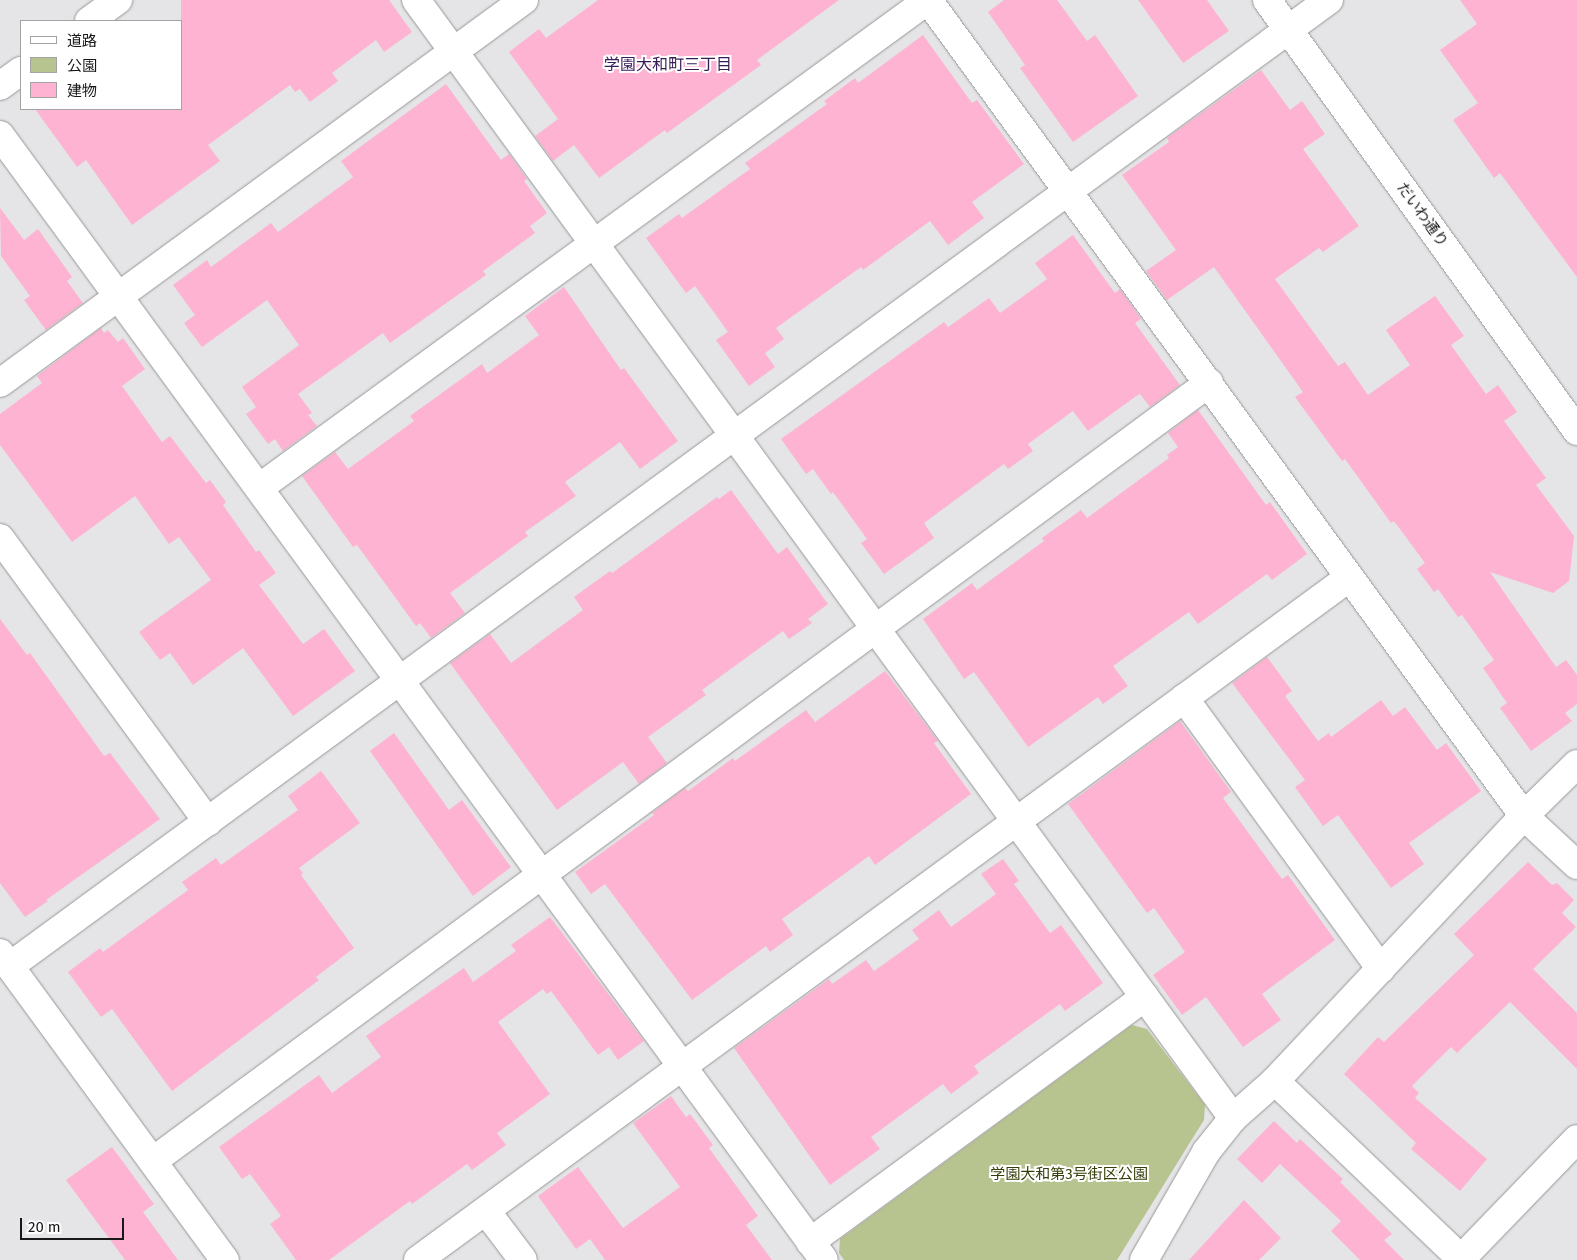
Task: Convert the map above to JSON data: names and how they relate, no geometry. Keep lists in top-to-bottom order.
{
  "streets": {
    "street": ["だいわ通り"]
  },
  "districts": ["学園大和町三丁目"],
  "parks": ["学園大和第3号街区公園"],
  "legend": ["道路", "公園", "建物"],
  "scale_bar": "20 m"
}
